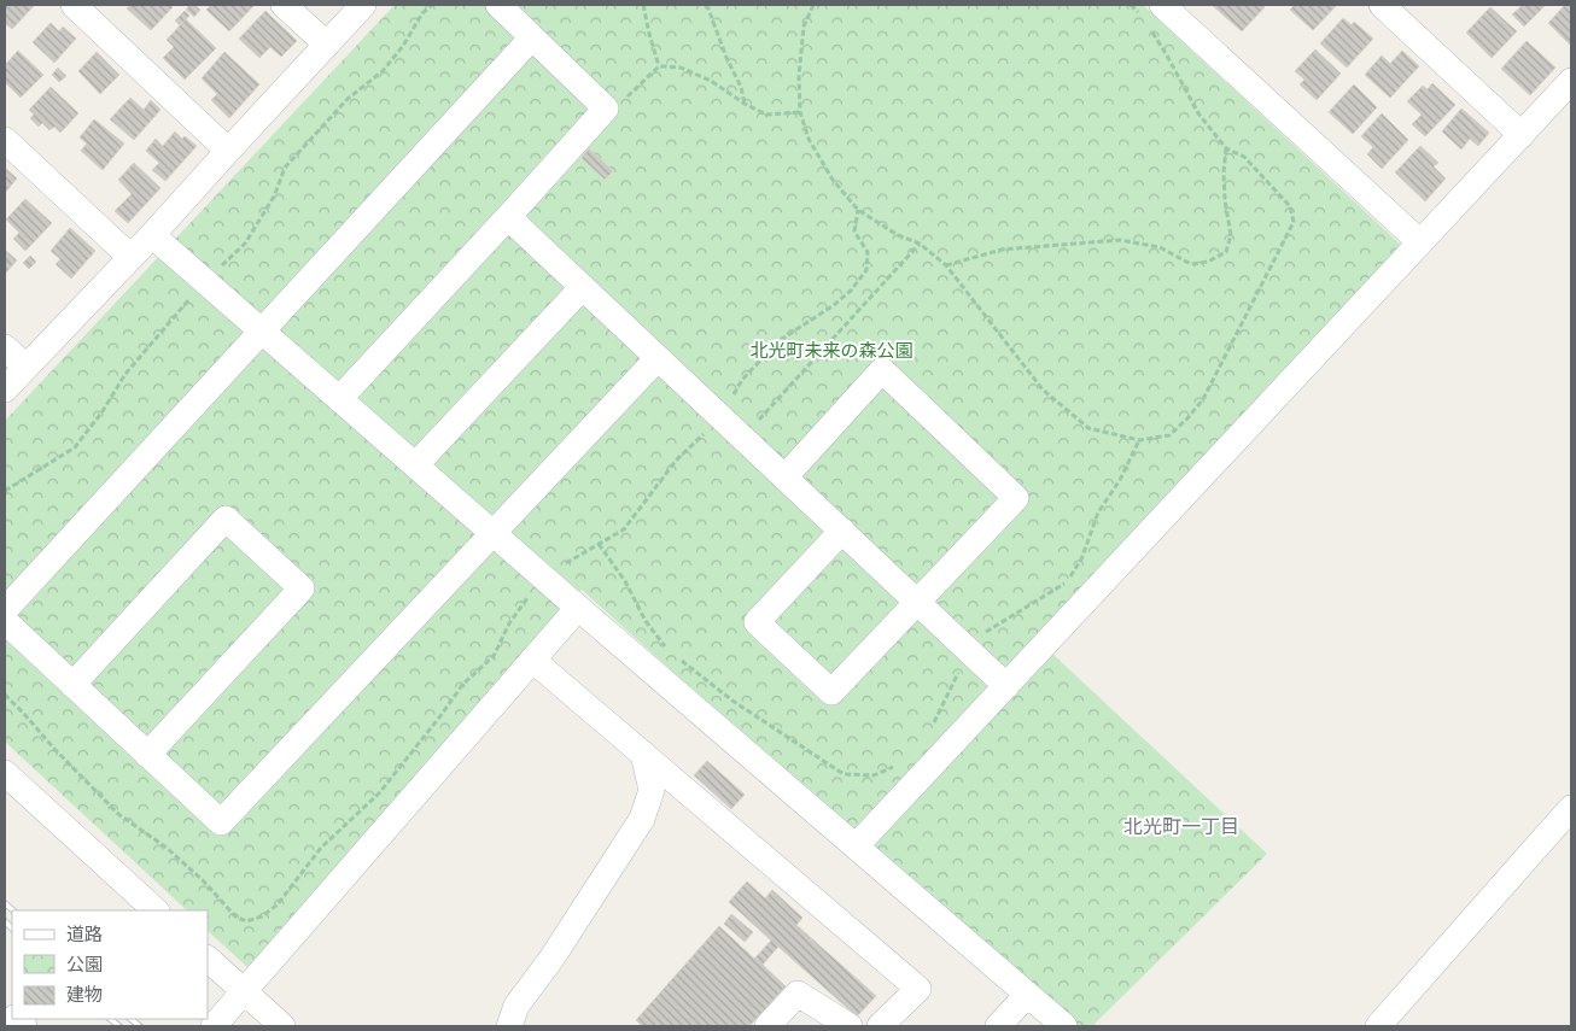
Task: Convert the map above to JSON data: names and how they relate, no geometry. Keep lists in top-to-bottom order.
{
  "districts": ["北光町一丁目"],
  "parks": ["北光町未来の森公園"],
  "legend": ["道路", "公園", "建物"]
}
